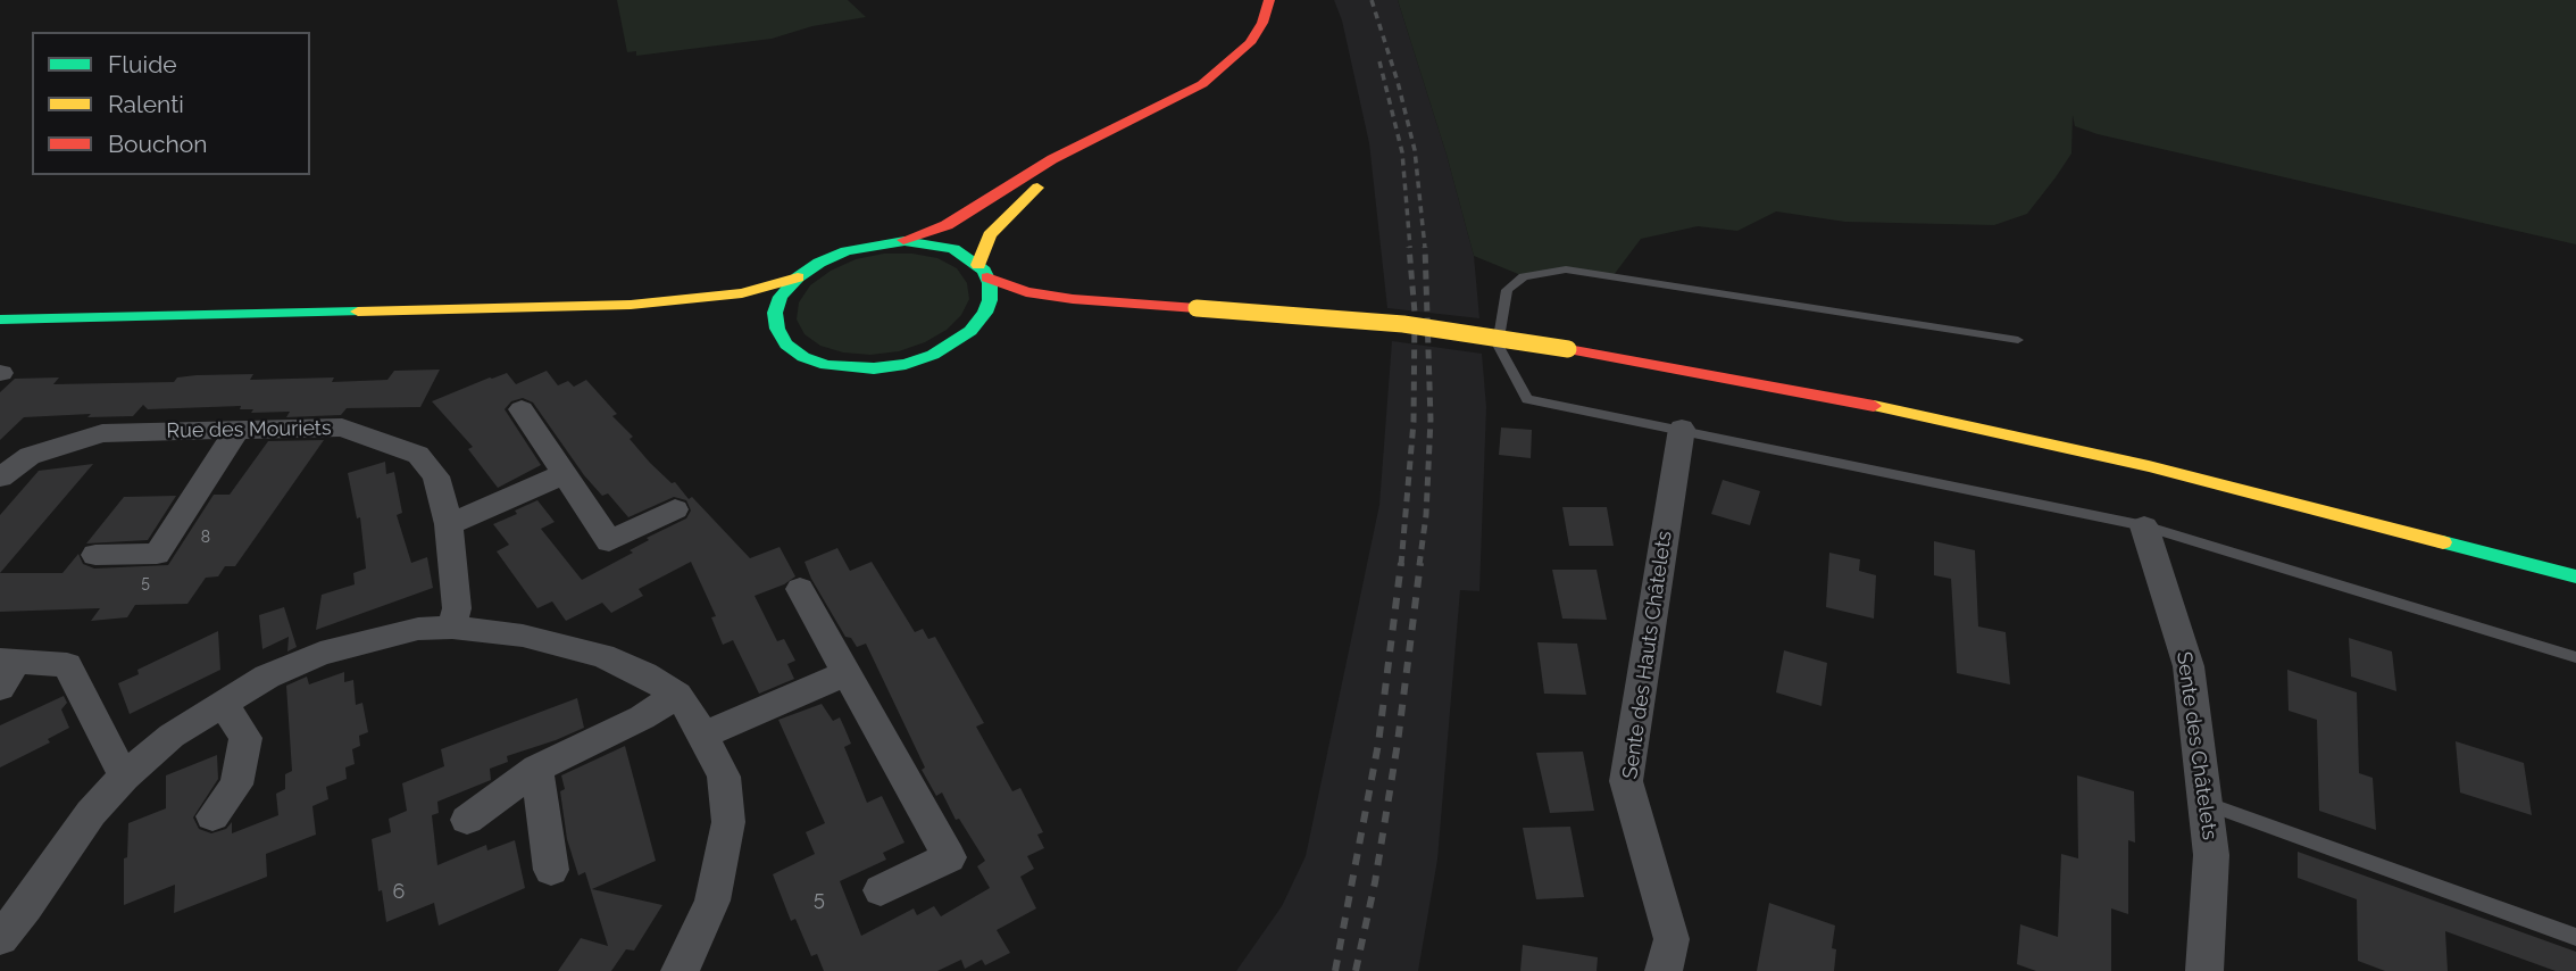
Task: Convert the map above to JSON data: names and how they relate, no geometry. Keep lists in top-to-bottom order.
{
  "streets": {
    "street": ["Rue des Mouriets", "Sente des Hauts Châtelets", "Sente des Châtelets"]
  },
  "house_numbers": [
    "8",
    "5",
    "6",
    "5"
  ],
  "legend": ["Fluide", "Ralenti", "Bouchon"]
}
